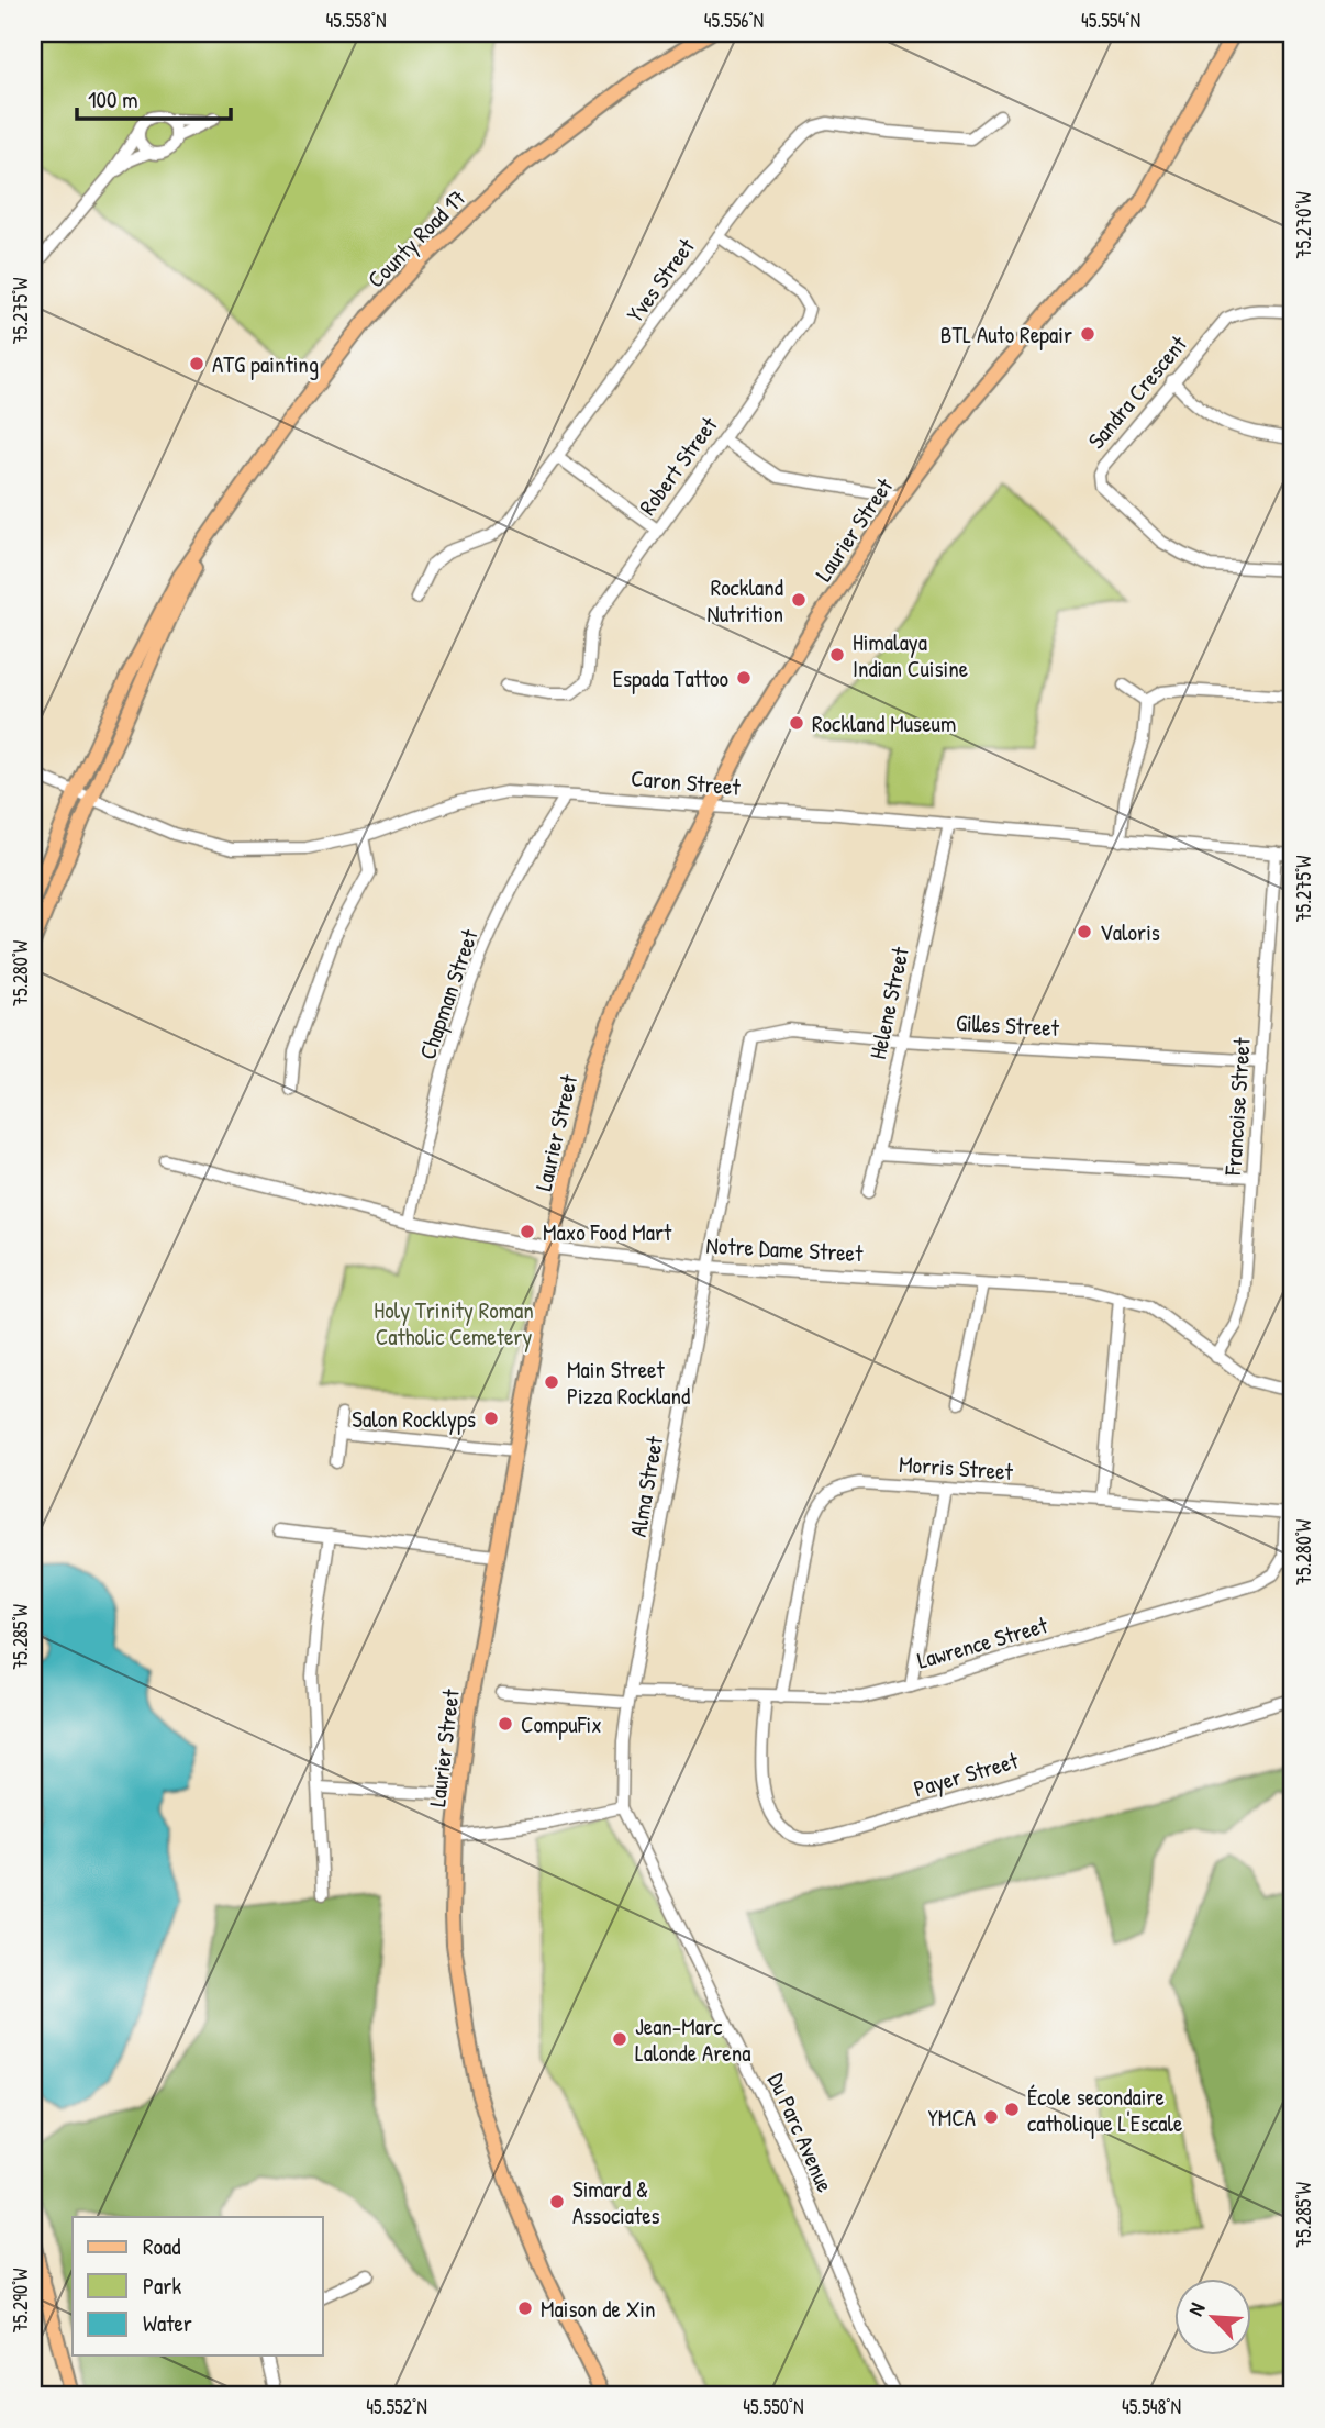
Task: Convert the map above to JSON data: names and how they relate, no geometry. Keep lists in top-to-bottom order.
{
  "streets": {
    "main road": ["County Road 17", "Laurier Street"],
    "street": [
      "Yves Street",
      "Sandra Crescent",
      "Robert Street",
      "Caron Street",
      "Chapman Street",
      "Helene Street",
      "Gilles Street",
      "Francoise Street",
      "Notre Dame Street",
      "Morris Street",
      "Alma Street",
      "Lawrence Street",
      "Payer Street",
      "Du Parc Avenue"
    ]
  },
  "crossings": [
    ["County Road 17", "Caron Street"],
    ["Yves Street", "Robert Street"],
    ["Laurier Street", "Caron Street"],
    ["Laurier Street", "Notre Dame Street"],
    ["Caron Street", "Chapman Street"],
    ["Caron Street", "Helene Street"],
    ["Caron Street", "Francoise Street"],
    ["Chapman Street", "Notre Dame Street"],
    ["Helene Street", "Gilles Street"],
    ["Gilles Street", "Francoise Street"],
    ["Gilles Street", "Alma Street"],
    ["Francoise Street", "Notre Dame Street"],
    ["Notre Dame Street", "Alma Street"],
    ["Morris Street", "Lawrence Street"],
    ["Alma Street", "Lawrence Street"],
    ["Alma Street", "Du Parc Avenue"],
    ["Lawrence Street", "Payer Street"]
  ],
  "parks": ["Holy Trinity Roman Catholic Cemetery"],
  "places": [
    "BTL Auto Repair",
    "ATG painting",
    "Rockland Nutrition",
    "Himalaya Indian Cuisine",
    "Espada Tattoo",
    "Rockland Museum",
    "Valoris",
    "Maxo Food Mart",
    "Main Street Pizza Rockland",
    "Salon Rocklyps",
    "CompuFix",
    "Jean-Marc Lalonde Arena",
    "École secondaire catholique L'Escale",
    "YMCA",
    "Simard & Associates",
    "Maison de Xin"
  ],
  "legend": ["Road", "Park", "Water"],
  "scale_bar": "100 m",
  "north": "top left",
  "coordinates": [
    "45.558°N",
    "45.556°N",
    "45.554°N",
    "75.270°W",
    "75.275°W",
    "75.280°W",
    "75.285°W",
    "75.290°W",
    "45.552°N",
    "45.550°N",
    "45.548°N"
  ]
}
